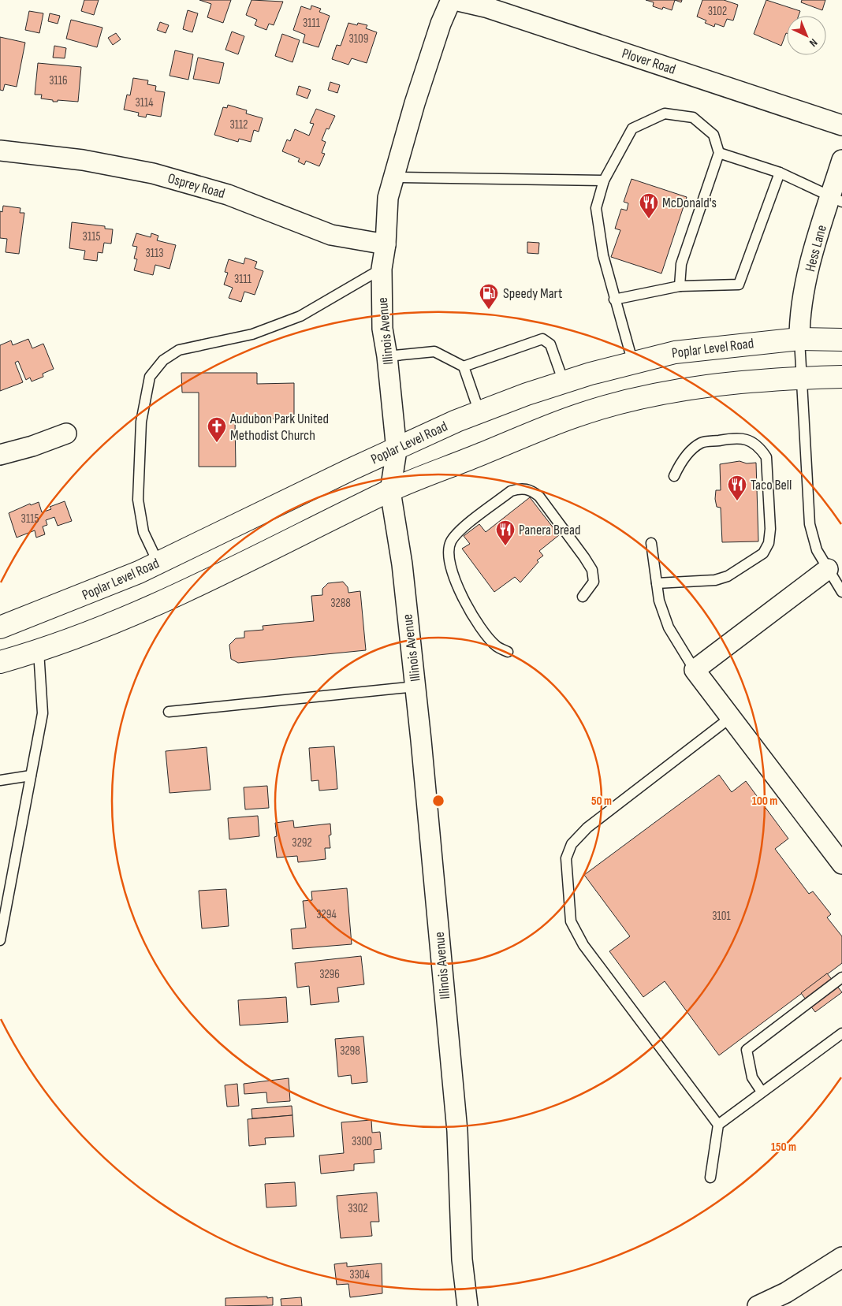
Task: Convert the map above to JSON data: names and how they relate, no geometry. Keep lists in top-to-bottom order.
{
  "streets": {
    "main road": ["Poplar Level Road"],
    "street": [
      "Plover Road",
      "Osprey Road",
      "Hess Lane",
      "Illinois Avenue"
    ]
  },
  "crossings": [
    ["Osprey Road", "Illinois Avenue"],
    ["Hess Lane", "Poplar Level Road"],
    ["Illinois Avenue", "Poplar Level Road"]
  ],
  "places": {
    "restaurant": ["McDonald's", "Taco Bell", "Panera Bread"],
    "fuel station": ["Speedy Mart"],
    "church": ["Audubon Park United Methodist Church"]
  },
  "house_numbers": [
    "3102",
    "3111",
    "3109",
    "3116",
    "3114",
    "3112",
    "3115",
    "3113",
    "3111",
    "3115",
    "3288",
    "3292",
    "3294",
    "3101",
    "3296",
    "3298",
    "3300",
    "3302",
    "3304"
  ],
  "north": "bottom right",
  "rings": ["50 m", "100 m", "150 m"]
}
